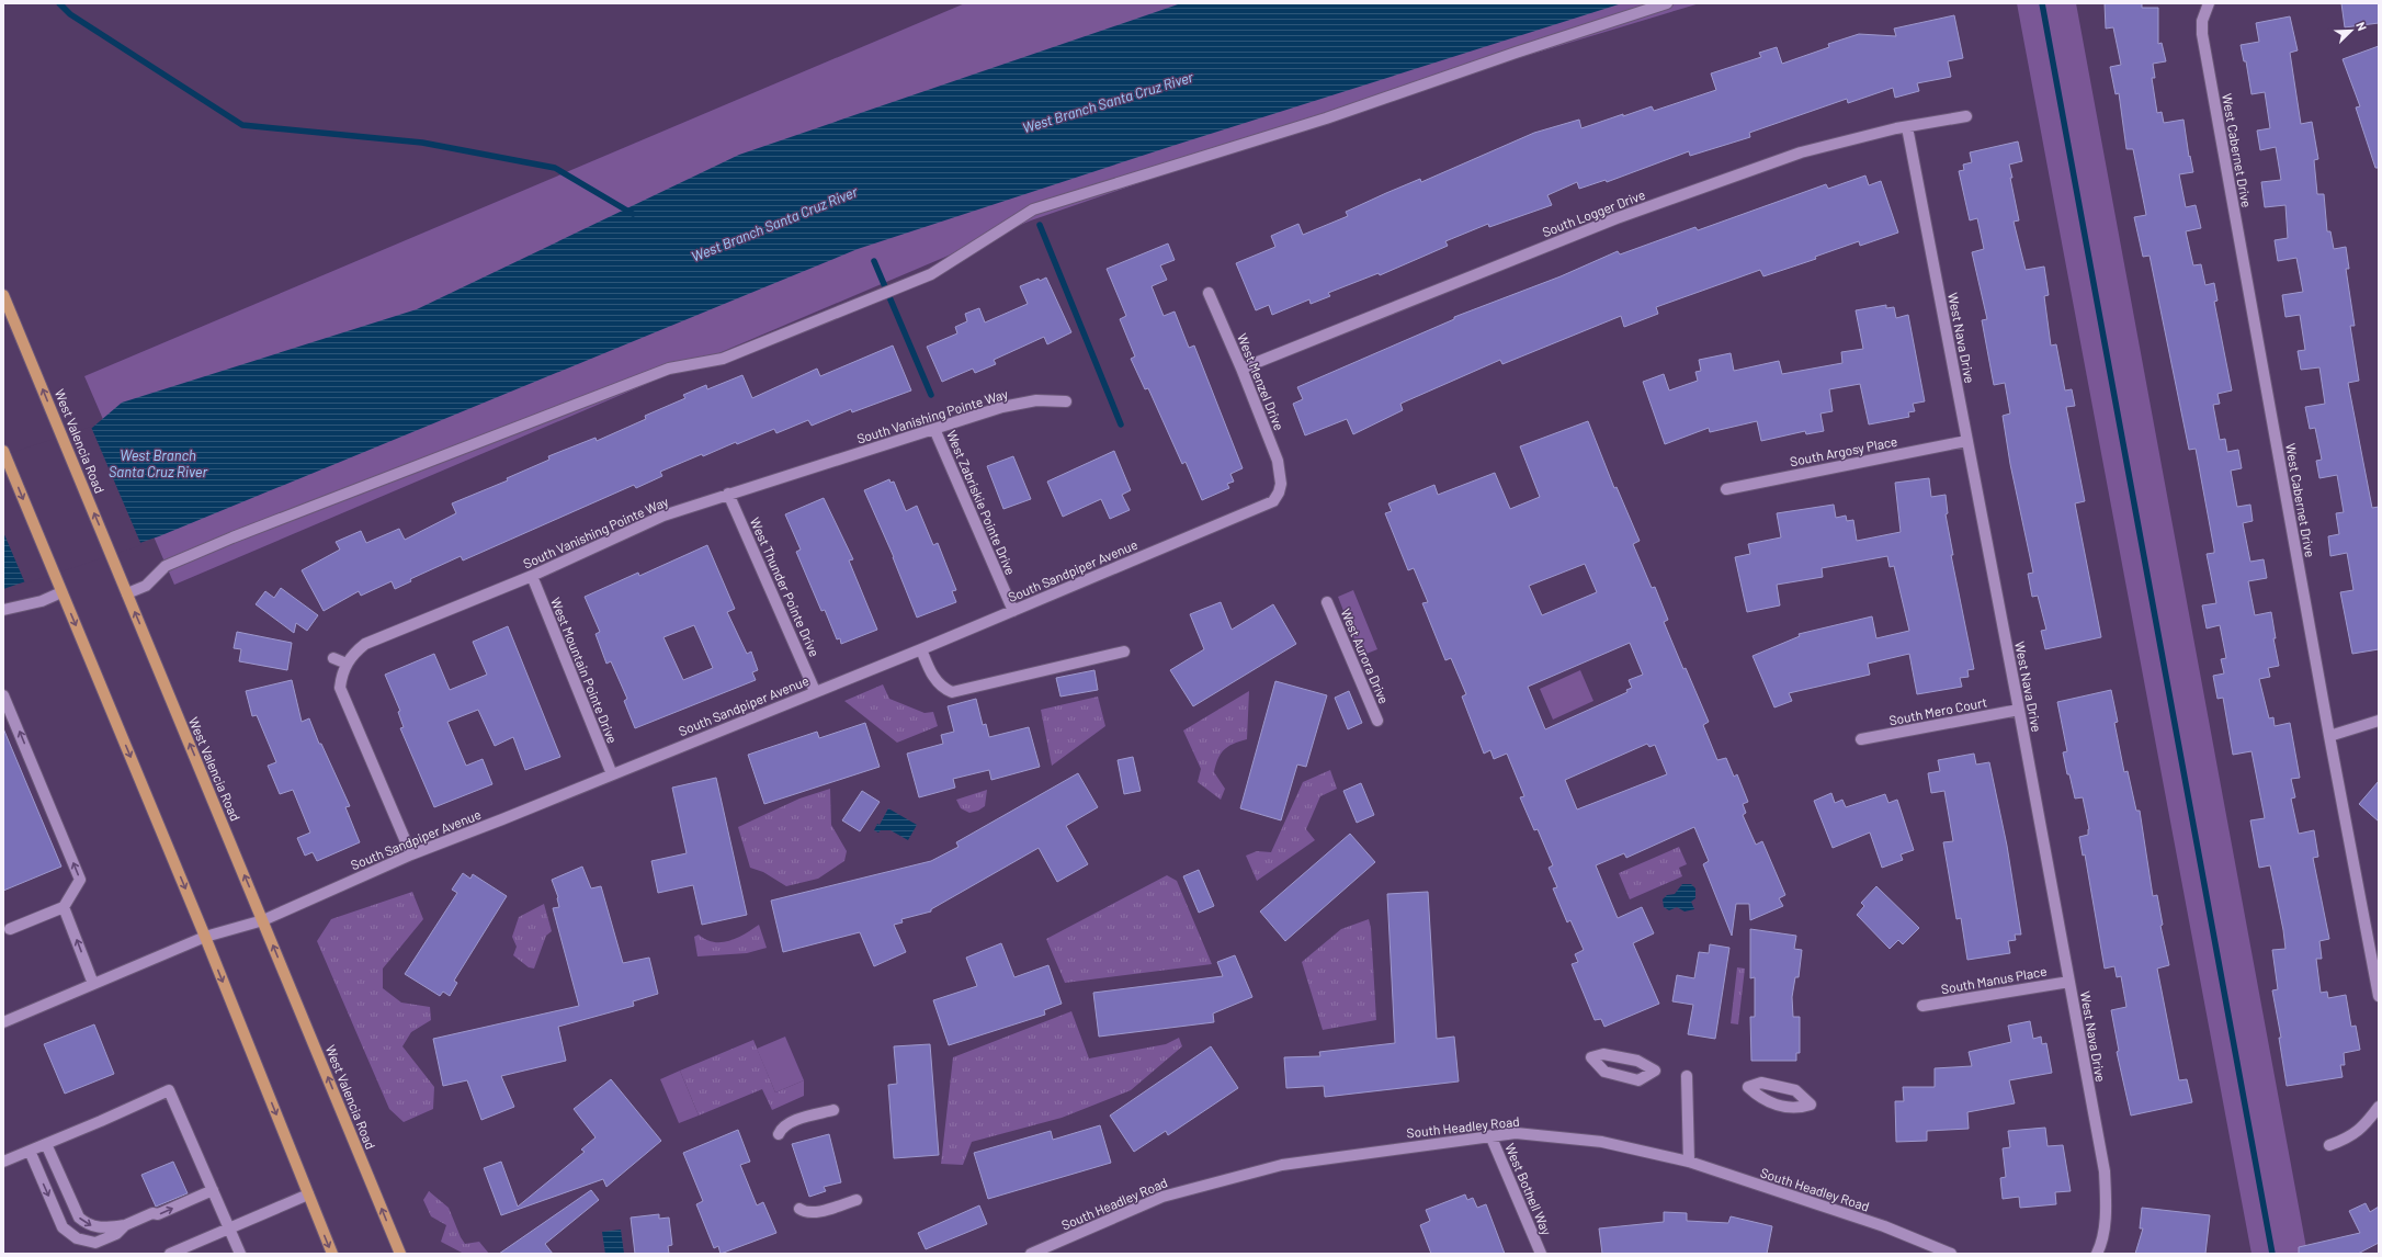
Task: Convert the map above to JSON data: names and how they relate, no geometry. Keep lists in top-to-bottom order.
{
  "streets": {
    "main road": ["West Valencia Road"],
    "street": [
      "West Cabernet Drive",
      "South Logger Drive",
      "West Nava Drive",
      "West Menzel Drive",
      "South Vanishing Pointe Way",
      "South Argosy Place",
      "West Zabriskie Pointe Drive",
      "South Sandpiper Avenue",
      "West Thunder Pointe Drive",
      "West Aurora Drive",
      "West Mountain Pointe Drive",
      "South Mero Court",
      "South Manus Place",
      "South Headley Road",
      "West Bothell Way"
    ]
  },
  "crossings": [
    ["South Logger Drive", "West Nava Drive"],
    ["South Logger Drive", "West Menzel Drive"],
    ["West Nava Drive", "South Argosy Place"],
    ["West Nava Drive", "South Mero Court"],
    ["West Nava Drive", "South Manus Place"],
    ["West Menzel Drive", "South Sandpiper Avenue"],
    ["South Vanishing Pointe Way", "West Zabriskie Pointe Drive"],
    ["South Vanishing Pointe Way", "South Sandpiper Avenue"],
    ["South Vanishing Pointe Way", "West Thunder Pointe Drive"],
    ["South Vanishing Pointe Way", "West Mountain Pointe Drive"],
    ["West Valencia Road", "South Sandpiper Avenue"],
    ["West Zabriskie Pointe Drive", "South Sandpiper Avenue"],
    ["South Sandpiper Avenue", "West Thunder Pointe Drive"],
    ["South Sandpiper Avenue", "West Mountain Pointe Drive"],
    ["South Headley Road", "West Bothell Way"]
  ],
  "water": ["West Branch Santa Cruz River"],
  "north": "top right"
}
